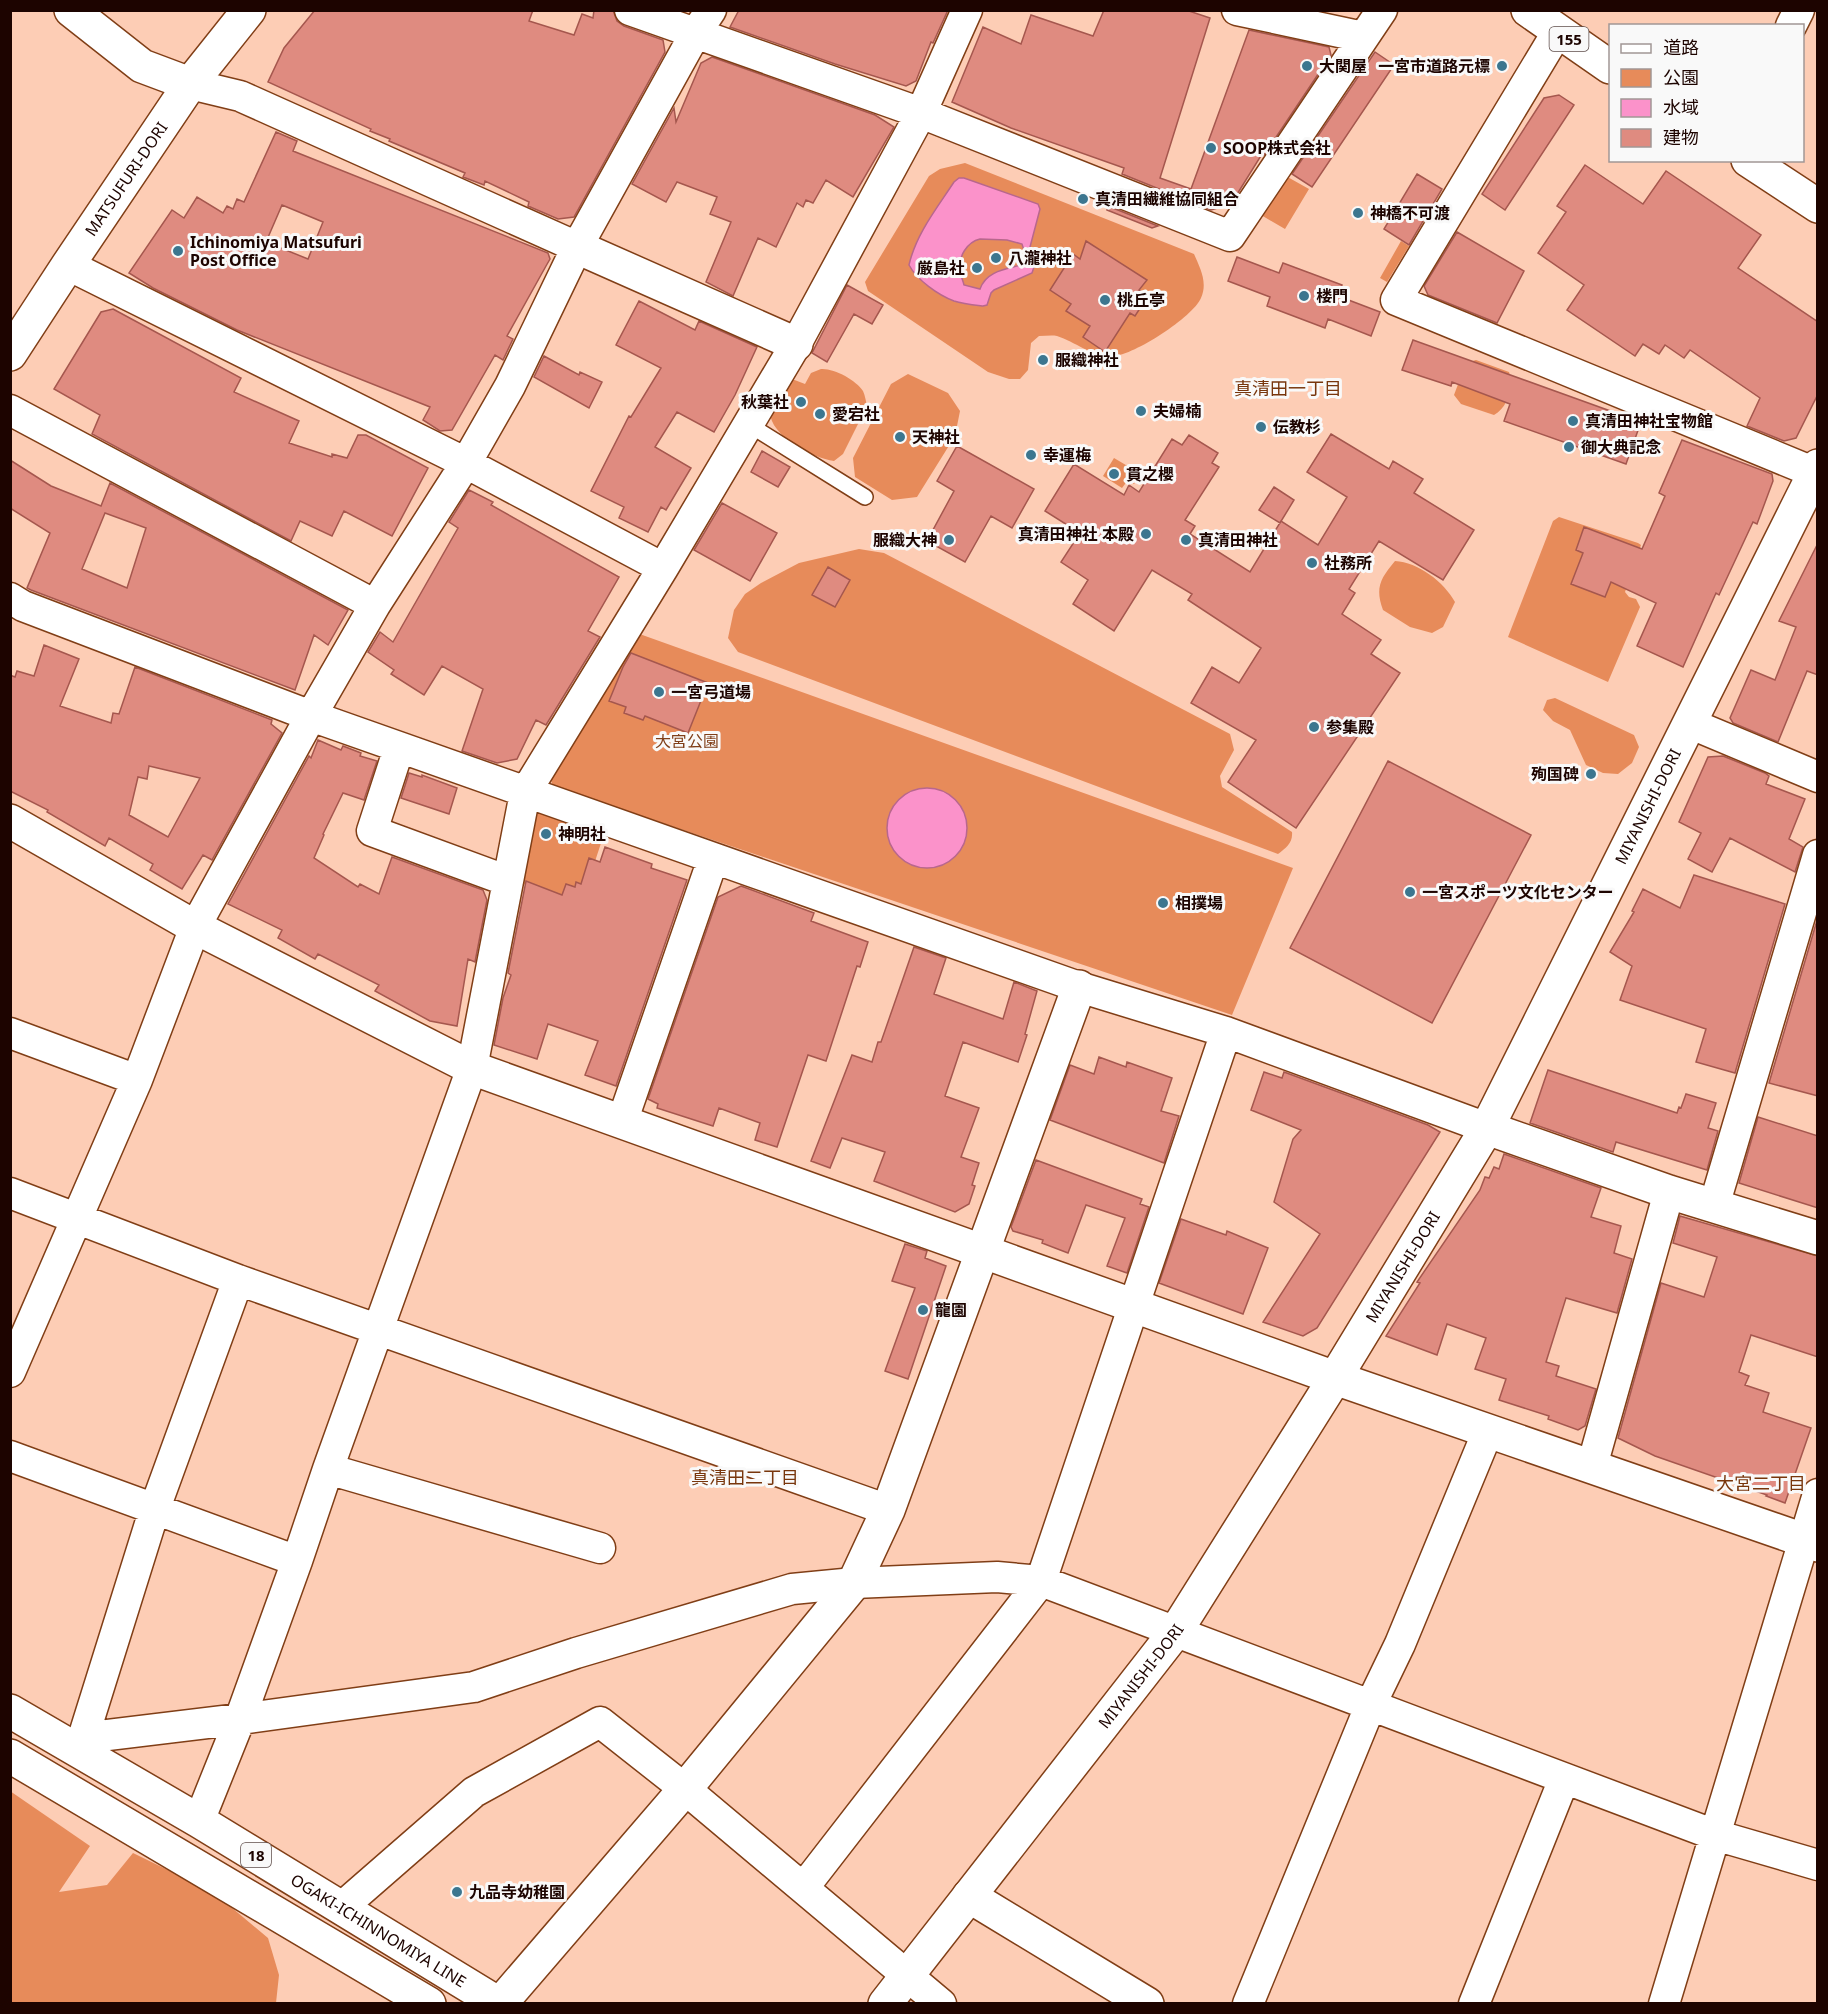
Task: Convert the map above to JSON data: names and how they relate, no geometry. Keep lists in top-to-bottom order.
{
  "streets": {
    "main road": [
      "155",
      "MATSUFURI-DORI",
      "MIYANISHI-DORI",
      "18",
      "OGAKI-ICHINNOMIYA LINE"
    ]
  },
  "districts": ["真清田一丁目", "真清田二丁目", "大宮二丁目"],
  "parks": ["大宮公園"],
  "places": [
    "大関屋",
    "一宮市道路元標",
    "SOOP株式会社",
    "真清田繊維協同組合",
    "神橋不可渡",
    "Ichinomiya Matsufuri Post Office",
    "八瀧神社",
    "厳島社",
    "楼門",
    "桃丘亭",
    "服織神社",
    "秋葉社",
    "夫婦楠",
    "愛宕社",
    "真清田神社宝物館",
    "伝教杉",
    "天神社",
    "御大典記念",
    "幸運梅",
    "貫之櫻",
    "真清田神社 本殿",
    "服織大神",
    "真清田神社",
    "社務所",
    "一宮弓道場",
    "参集殿",
    "殉国碑",
    "神明社",
    "一宮スポーツ文化センター",
    "相撲場",
    "龍園",
    "九品寺幼稚園"
  ],
  "legend": [
    "道路",
    "公園",
    "水域",
    "建物"
  ]
}
